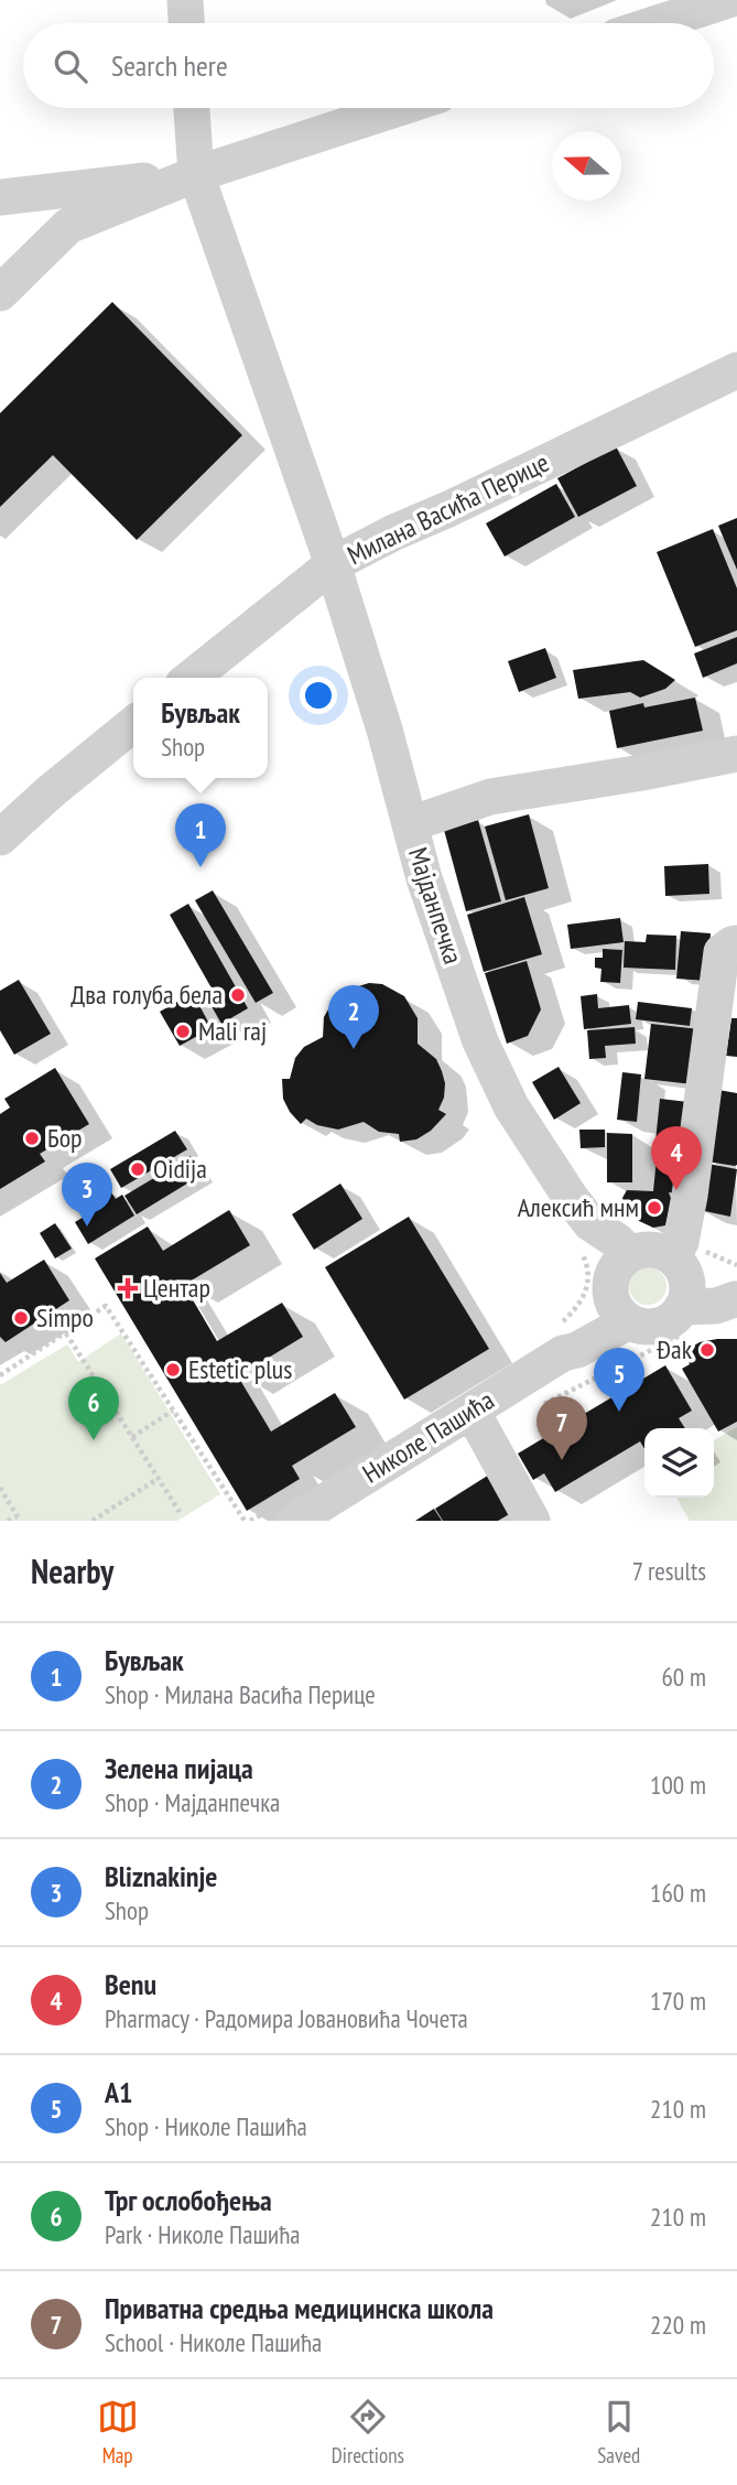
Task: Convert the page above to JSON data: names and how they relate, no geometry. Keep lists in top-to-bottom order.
{
  "streets": {
    "street": ["Милана Васића Перице", "Мајданпечка", "Николе Пашића"]
  },
  "crossings": [
    ["Милана Васића Перице", "Мајданпечка"],
    ["Мајданпечка", "Николе Пашића"]
  ],
  "places": {
    "other": [
      "Два голуба бела",
      "Mali raj",
      "Бор",
      "Oidija",
      "Алексић мнм",
      "Simpo",
      "Đak",
      "Estetic plus"
    ],
    "health": ["Центар"]
  },
  "north": "left",
  "page": {
    "search": "Search here",
    "popup": ["Бувљак", "Shop"],
    "pins": [
      "1",
      "2",
      "4",
      "3",
      "5",
      "6",
      "7"
    ],
    "heading": ["Nearby", "7 results"],
    "list": [
      {
        "mark": "1",
        "name": "Бувљак",
        "note": "Shop · Милана Васића Перице",
        "value": "60 m"
      },
      {
        "mark": "2",
        "name": "Зелена пијаца",
        "note": "Shop · Мајданпечка",
        "value": "100 m"
      },
      {
        "mark": "3",
        "name": "Bliznakinje",
        "note": "Shop",
        "value": "160 m"
      },
      {
        "mark": "4",
        "name": "Benu",
        "note": "Pharmacy · Радомира Јовановића Чочета",
        "value": "170 m"
      },
      {
        "mark": "5",
        "name": "A1",
        "note": "Shop · Николе Пашића",
        "value": "210 m"
      },
      {
        "mark": "6",
        "name": "Трг ослобођења",
        "note": "Park · Николе Пашића",
        "value": "210 m"
      },
      {
        "mark": "7",
        "name": "Приватна средња медицинска школа",
        "note": "School · Николе Пашића",
        "value": "220 m"
      }
    ],
    "nav": ["Map", "Directions", "Saved"]
  }
}
